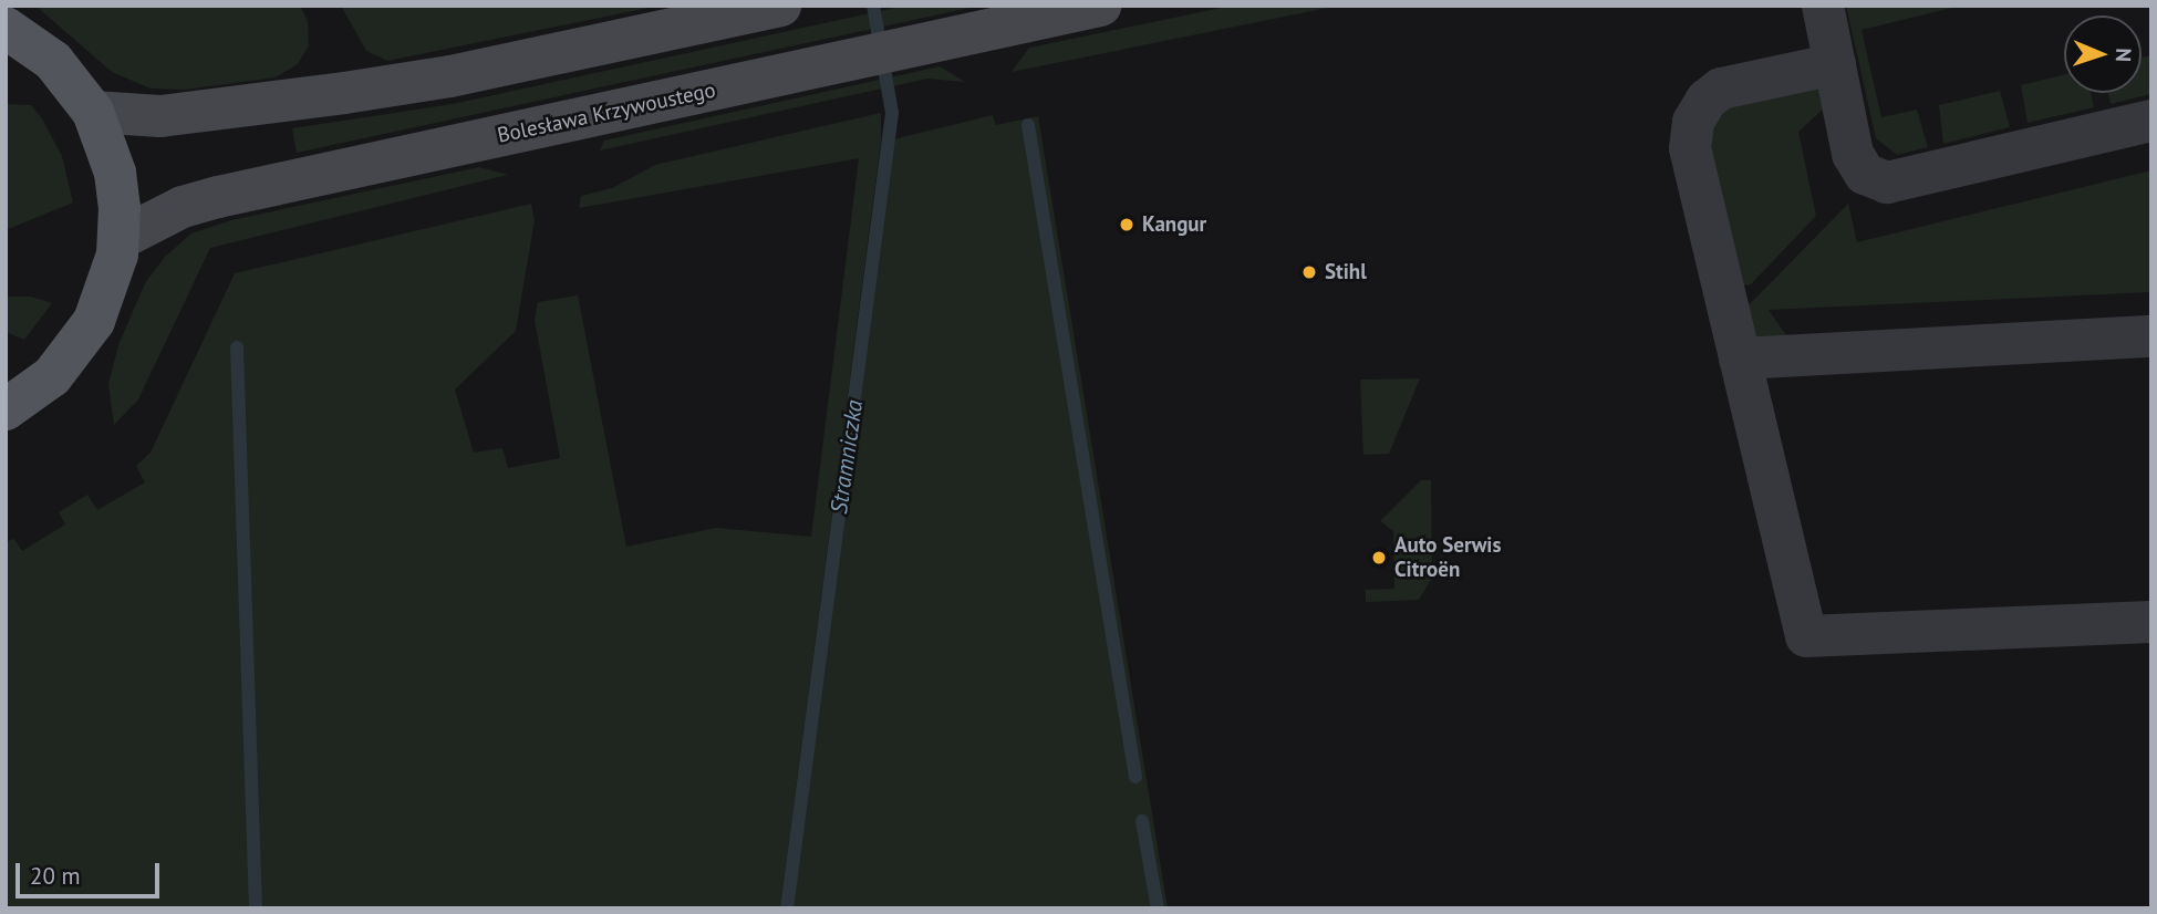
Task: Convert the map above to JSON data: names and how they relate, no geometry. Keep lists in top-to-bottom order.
{
  "streets": {
    "main road": ["Bolesława Krzywoustego"]
  },
  "water": ["Stramniczka"],
  "places": ["Kangur", "Stihl", "Auto Serwis Citroën"],
  "scale_bar": "20 m",
  "north": "right"
}
